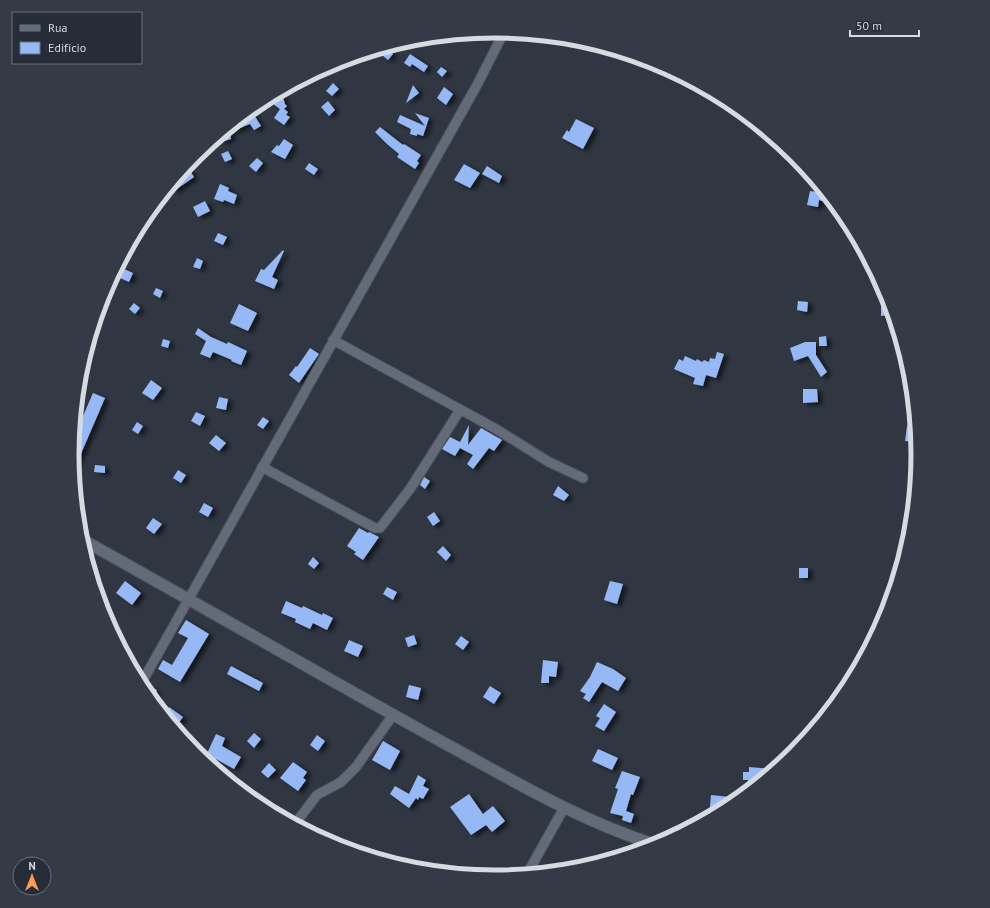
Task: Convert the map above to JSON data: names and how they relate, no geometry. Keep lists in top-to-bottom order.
{
  "legend": ["Rua", "Edifício"],
  "scale_bar": "50 m",
  "north": "top"
}
